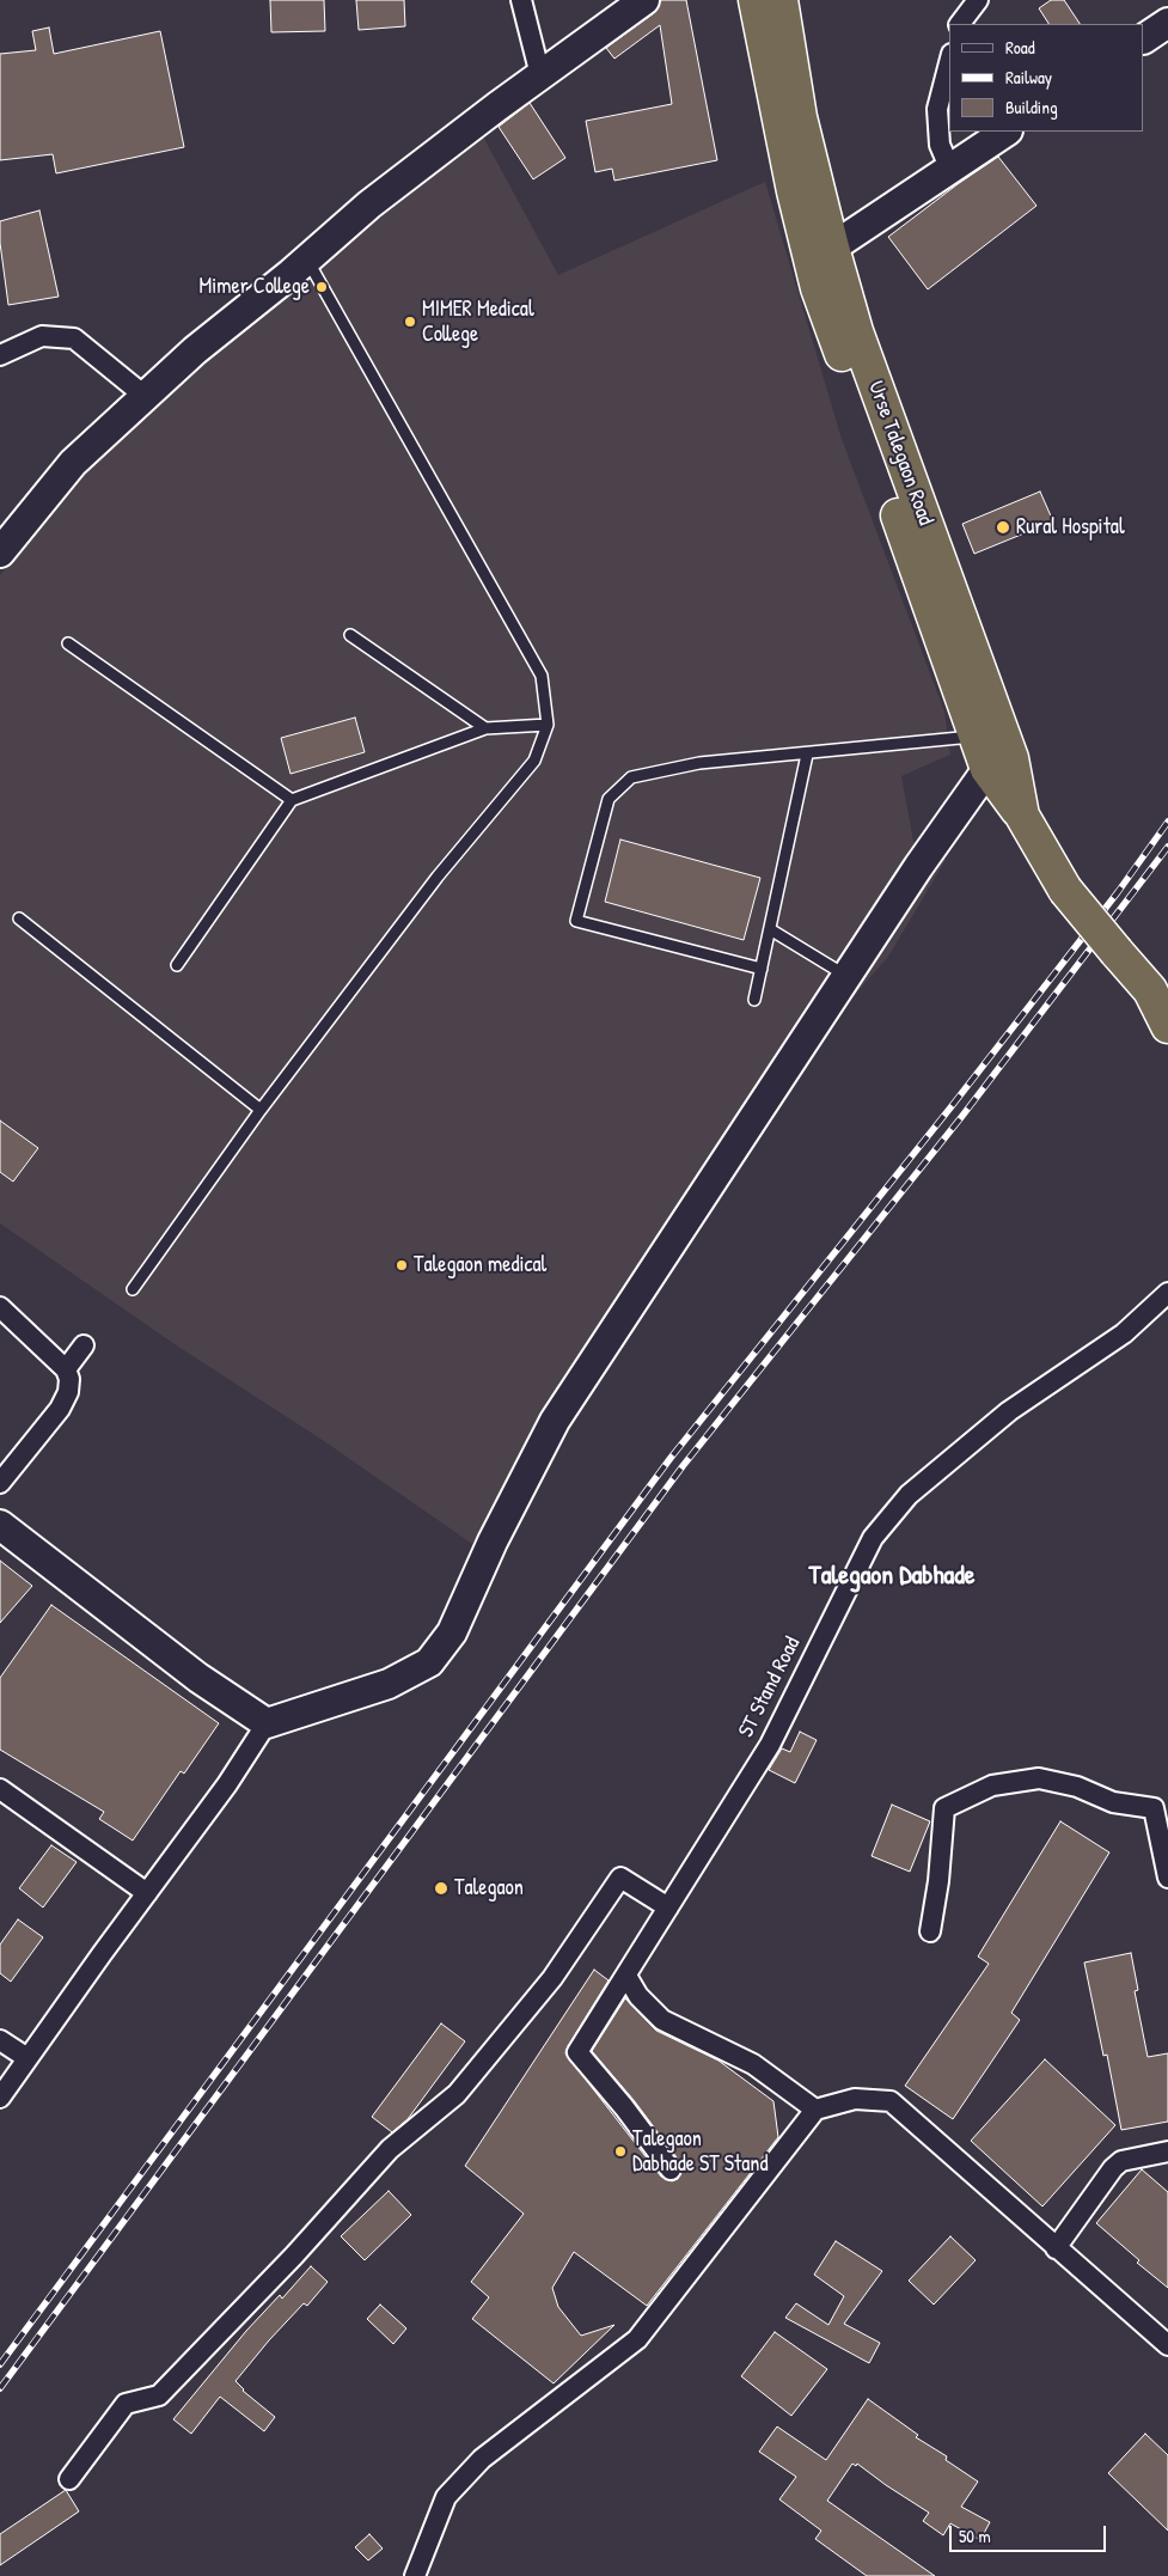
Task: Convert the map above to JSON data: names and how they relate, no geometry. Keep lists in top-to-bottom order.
{
  "streets": {
    "highway": ["Urse Talegaon Road"],
    "street": ["ST Stand Road"]
  },
  "districts": ["Talegaon Dabhade"],
  "places": [
    "Mimer College",
    "MIMER Medical College",
    "Rural Hospital",
    "Talegaon medical",
    "Talegaon",
    "Talegaon Dabhade ST Stand"
  ],
  "legend": ["Road", "Railway", "Building"],
  "scale_bar": "50 m"
}
